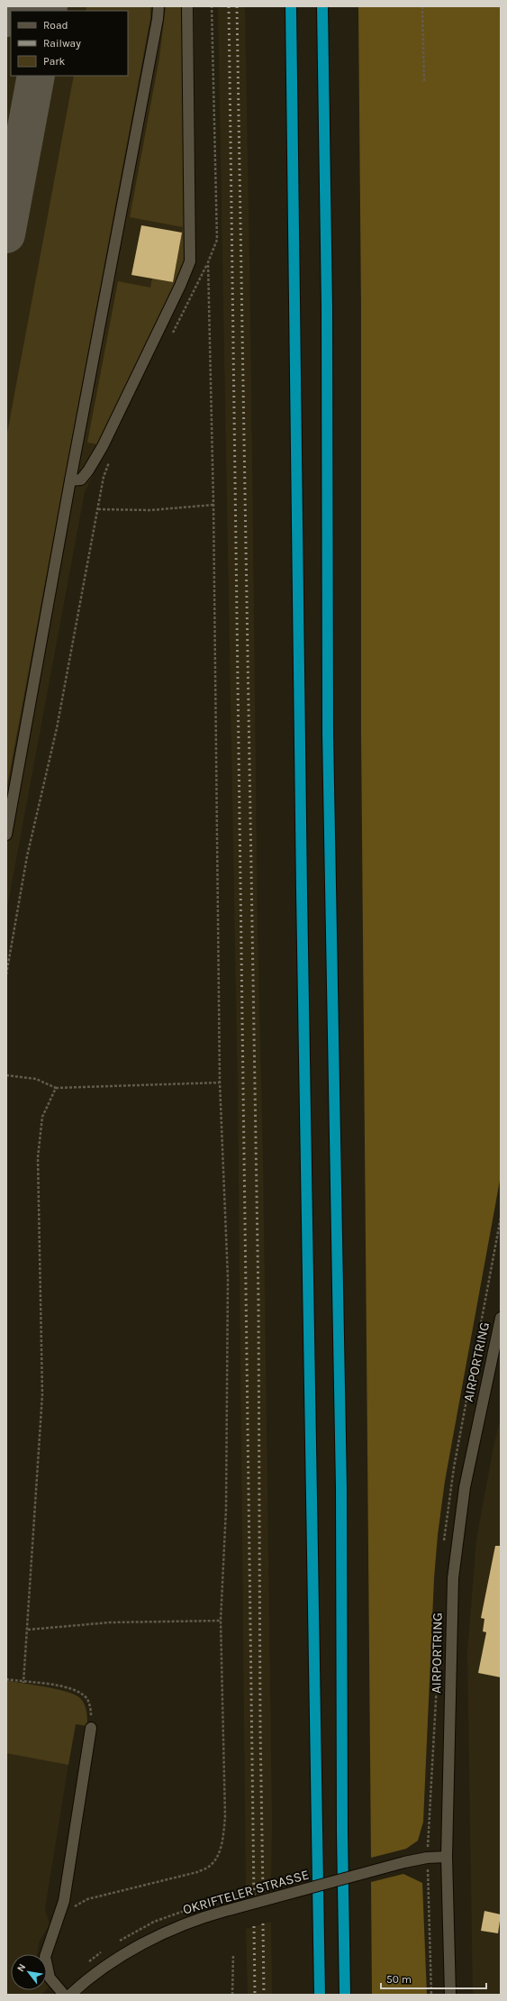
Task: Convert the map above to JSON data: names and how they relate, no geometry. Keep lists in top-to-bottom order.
{
  "streets": {
    "street": ["AIRPORTRING", "OKRIFTELER STRASSE"]
  },
  "crossings": [
    ["AIRPORTRING", "OKRIFTELER STRASSE"]
  ],
  "legend": ["Road", "Railway", "Park"],
  "scale_bar": "50 m",
  "north": "top left"
}
